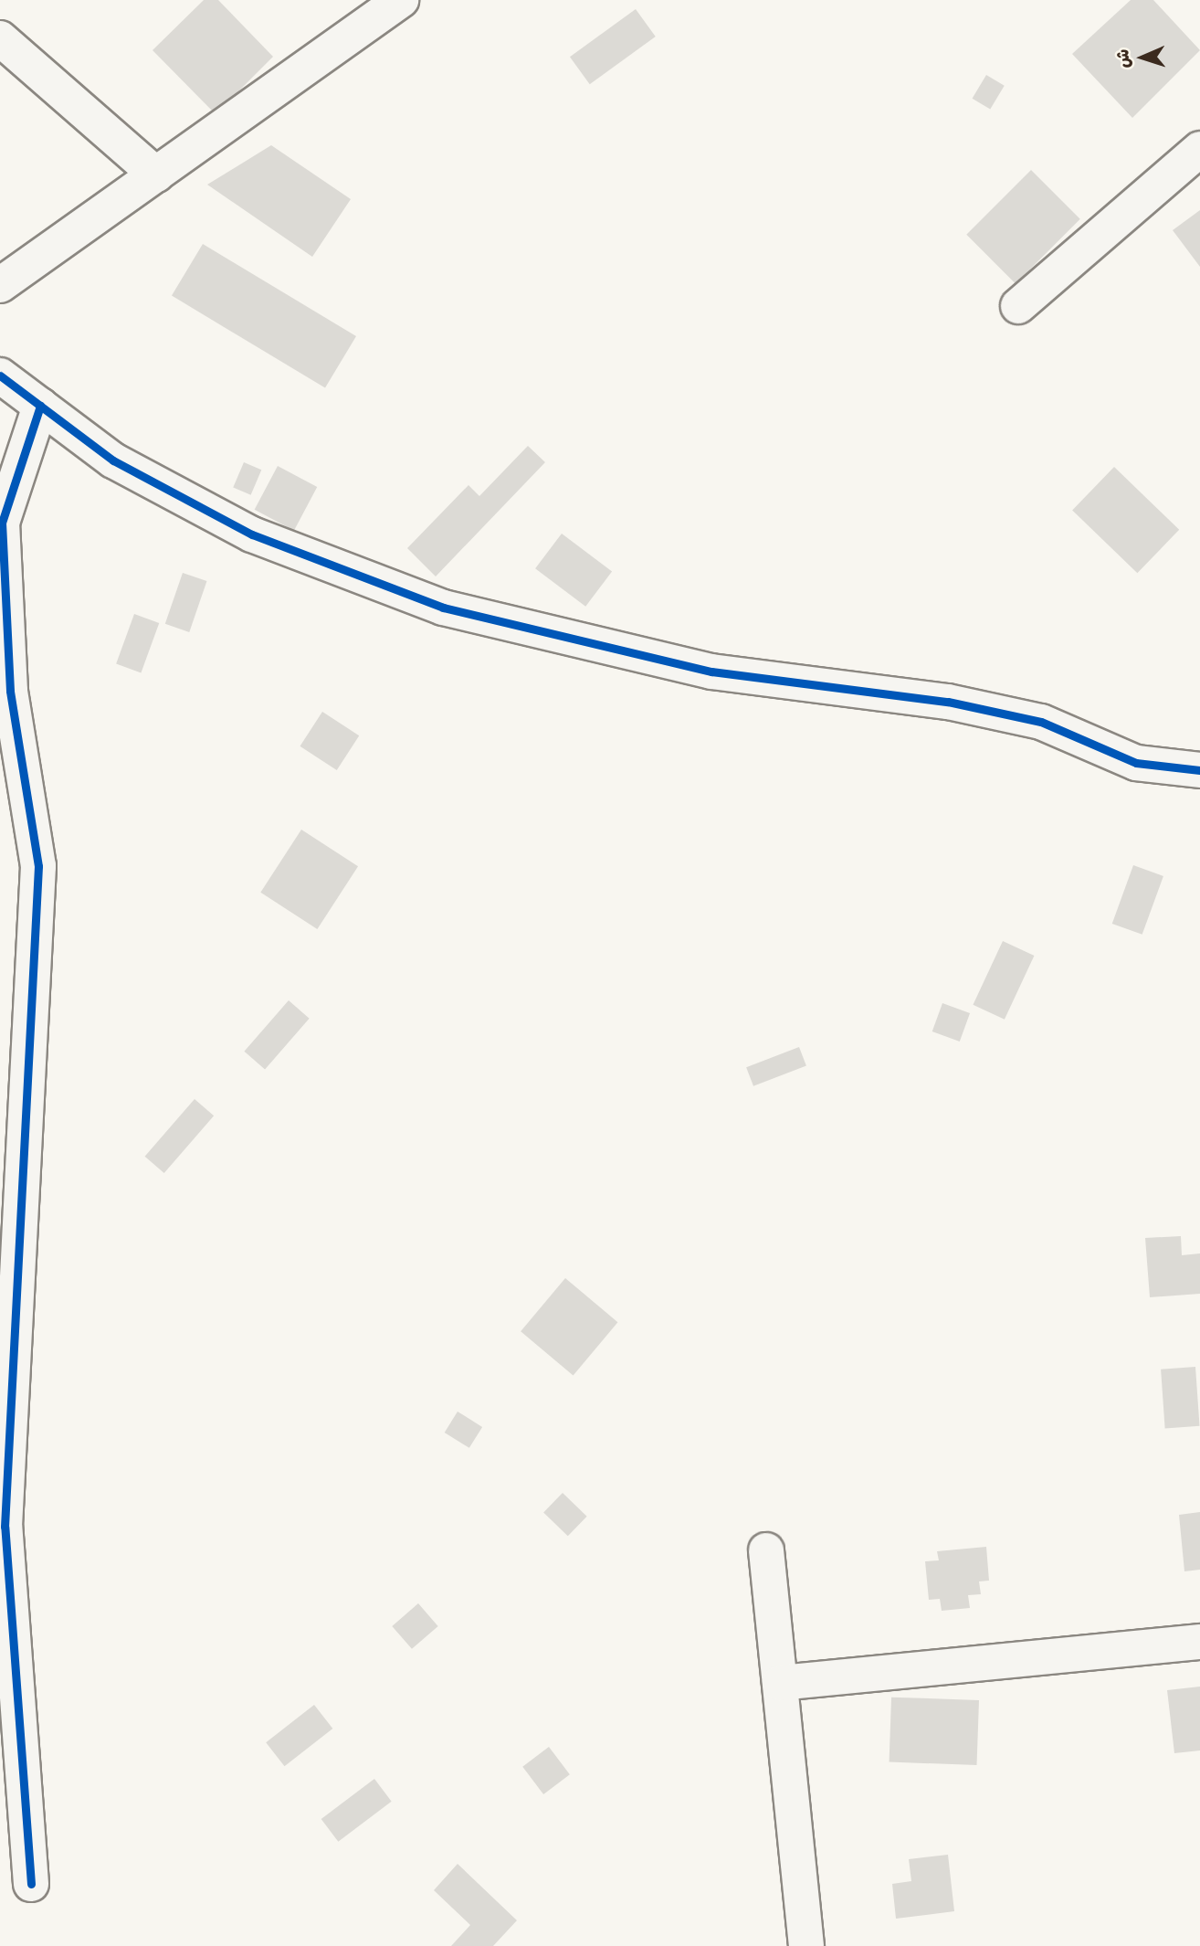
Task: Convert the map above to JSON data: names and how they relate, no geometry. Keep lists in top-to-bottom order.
{
  "north": "left"
}
